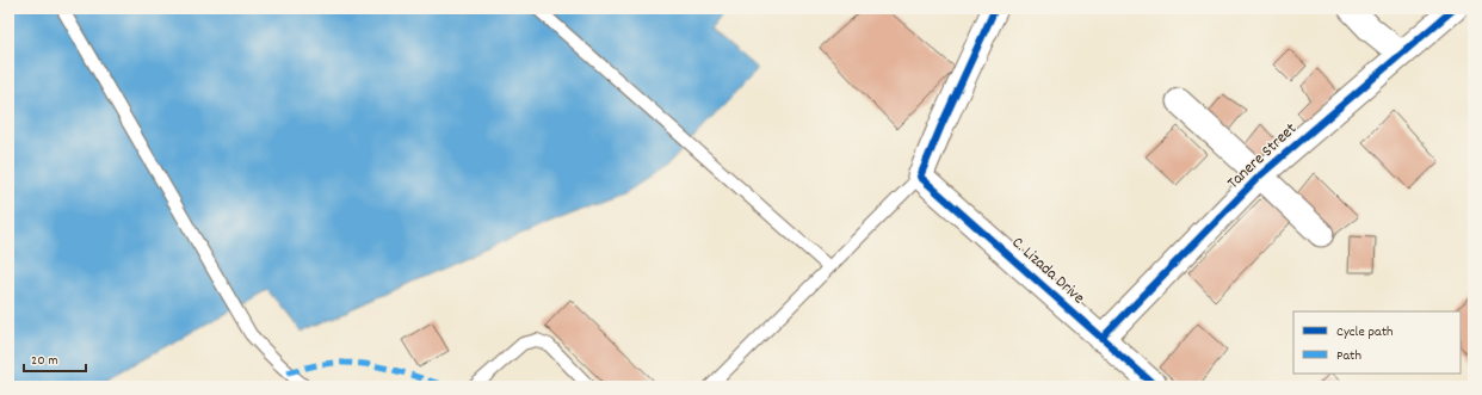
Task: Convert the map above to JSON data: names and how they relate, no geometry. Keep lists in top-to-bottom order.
{
  "streets": {
    "street": ["Tanere Street", "C. Lizada Drive"]
  },
  "crossings": [
    ["Tanere Street", "C. Lizada Drive"]
  ],
  "legend": ["Cycle path", "Path"],
  "scale_bar": "20 m"
}
